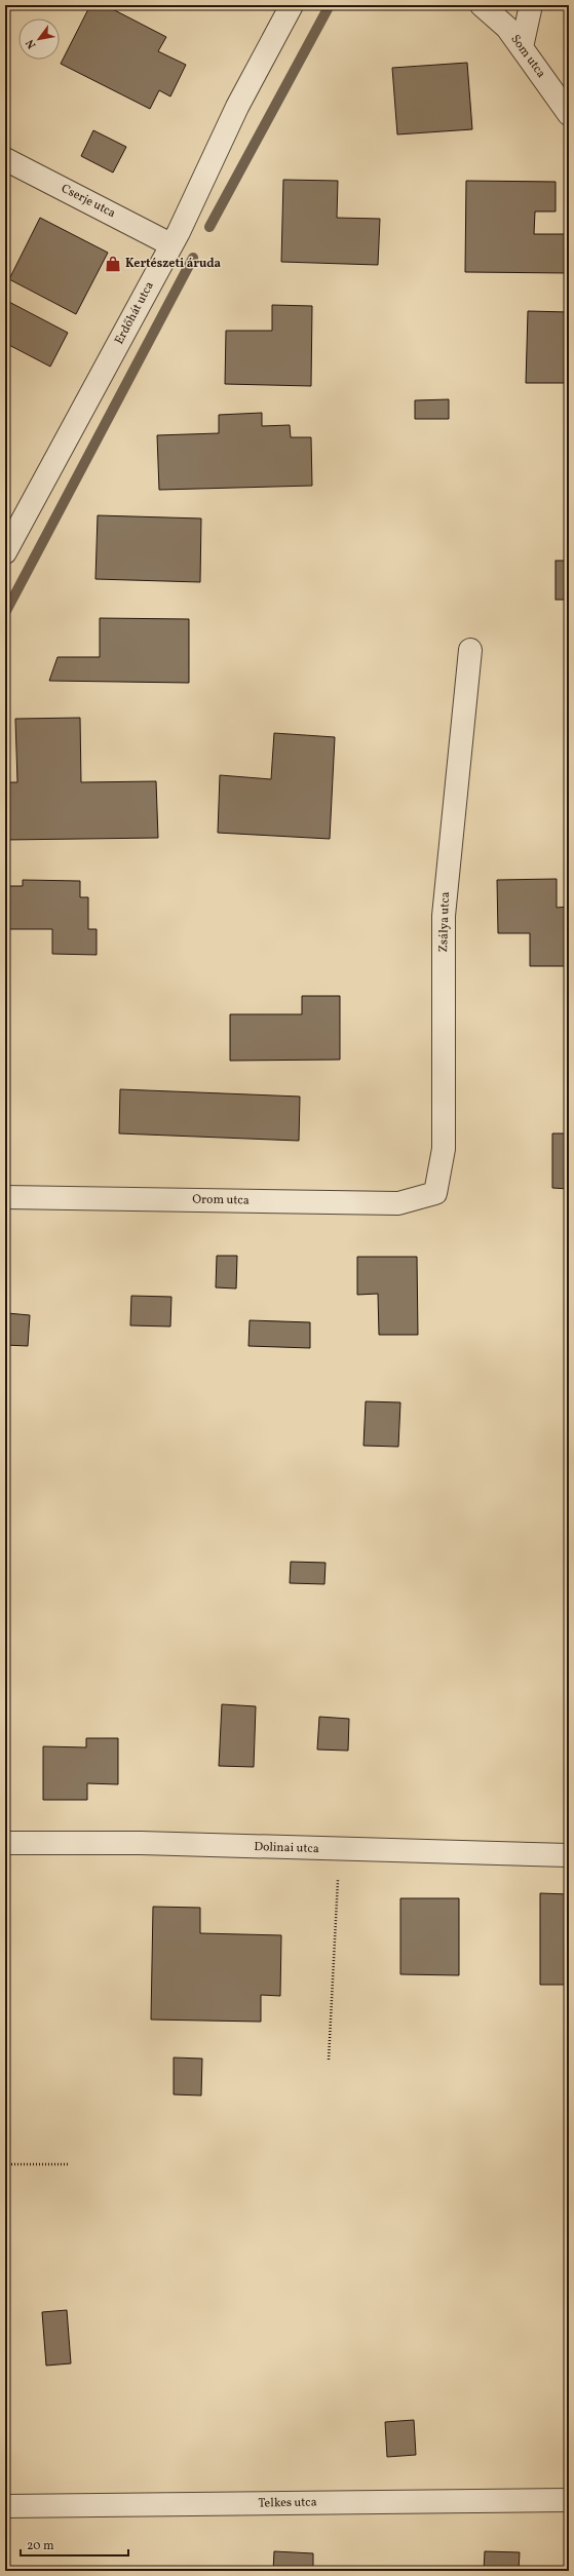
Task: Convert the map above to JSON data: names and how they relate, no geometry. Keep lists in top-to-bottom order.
{
  "streets": {
    "street": [
      "Som utca",
      "Cserje utca",
      "Erdőhát utca",
      "Zsálya utca",
      "Orom utca",
      "Dolinai utca",
      "Telkes utca"
    ]
  },
  "crossings": [
    ["Cserje utca", "Erdőhát utca"],
    ["Zsálya utca", "Orom utca"]
  ],
  "places": {
    "shop": ["Kertészeti áruda"]
  },
  "scale_bar": "20 m",
  "north": "bottom left"
}
